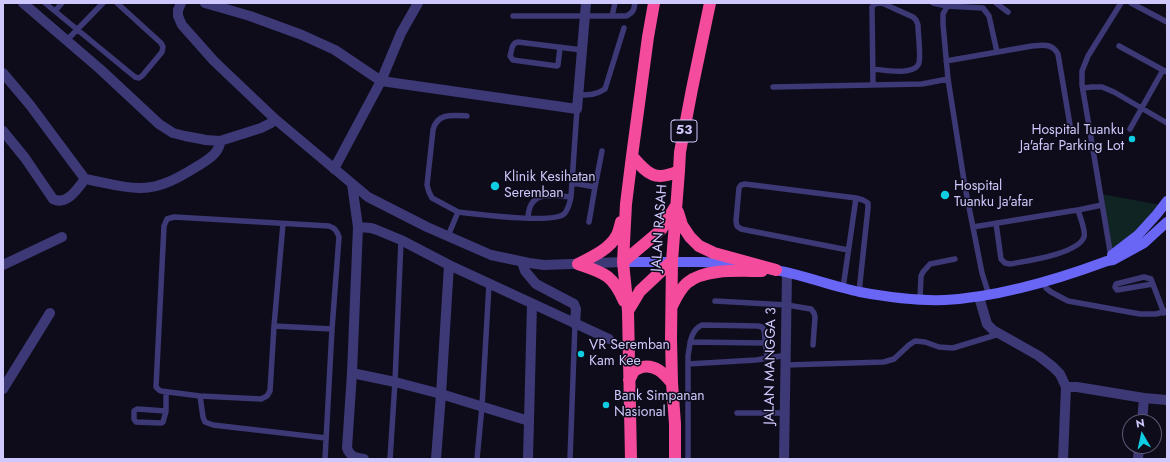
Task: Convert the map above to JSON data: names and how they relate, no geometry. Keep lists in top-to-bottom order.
{
  "streets": {
    "highway": ["53", "JALAN RASAH"],
    "street": ["JALAN MANGGA 3"]
  },
  "places": [
    "Hospital Tuanku Ja'afar Parking Lot",
    "Klinik Kesihatan Seremban",
    "Hospital Tuanku Ja'afar",
    "VR Seremban Kam Kee",
    "Bank Simpanan Nasional"
  ],
  "north": "top"
}
